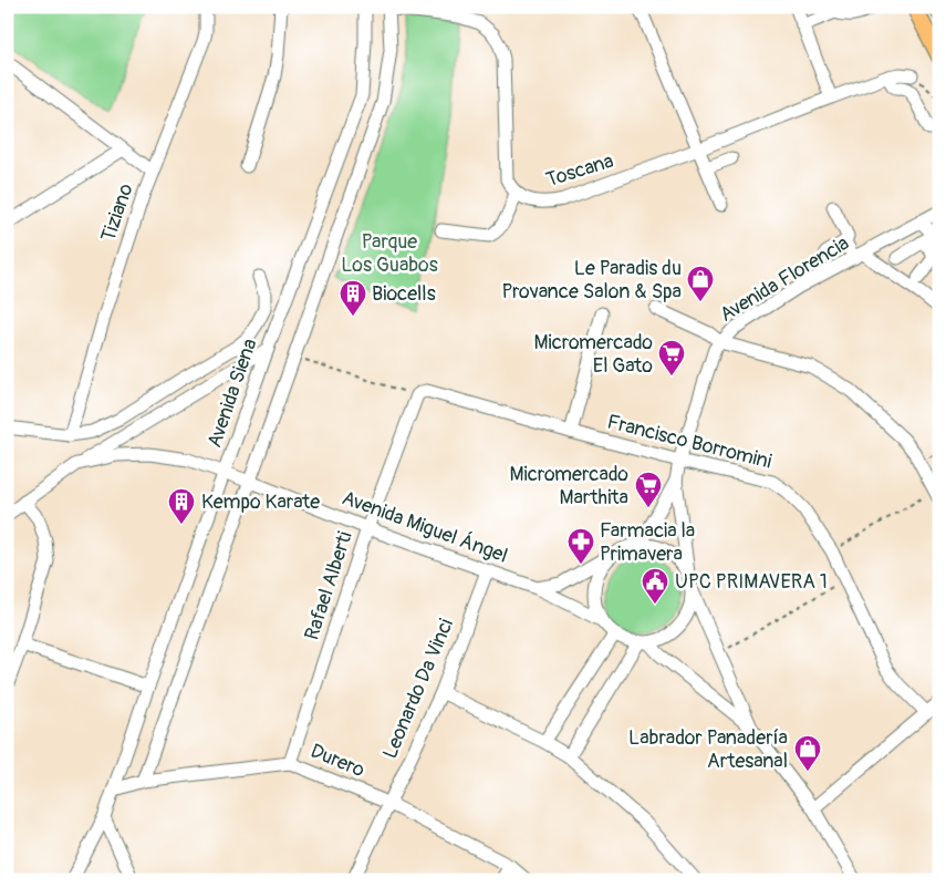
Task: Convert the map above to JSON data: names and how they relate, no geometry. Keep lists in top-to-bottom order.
{
  "streets": {
    "street": [
      "Toscana",
      "Tiziano",
      "Avenida Florencia",
      "Avenida Siena",
      "Francisco Borromini",
      "Avenida Miguel Ángel",
      "Rafael Alberti",
      "Leonardo Da Vinci",
      "Durero"
    ]
  },
  "crossings": [
    ["Avenida Florencia", "Francisco Borromini"],
    ["Avenida Florencia", "Avenida Miguel Ángel"],
    ["Avenida Siena", "Avenida Miguel Ángel"],
    ["Avenida Siena", "Durero"],
    ["Francisco Borromini", "Rafael Alberti"],
    ["Avenida Miguel Ángel", "Rafael Alberti"],
    ["Avenida Miguel Ángel", "Leonardo Da Vinci"],
    ["Rafael Alberti", "Durero"],
    ["Leonardo Da Vinci", "Durero"]
  ],
  "parks": ["Parque Los Guabos"],
  "places": {
    "shop": ["Le Paradis du Provance Salon & Spa", "Labrador Panadería Artesanal"],
    "building": ["Biocells", "Kempo Karate"],
    "supermarket": ["Micromercado El Gato", "Micromercado Marthita"],
    "pharmacy": ["Farmacia la Primavera"],
    "public building": ["UPC PRIMAVERA 1"]
  }
}
